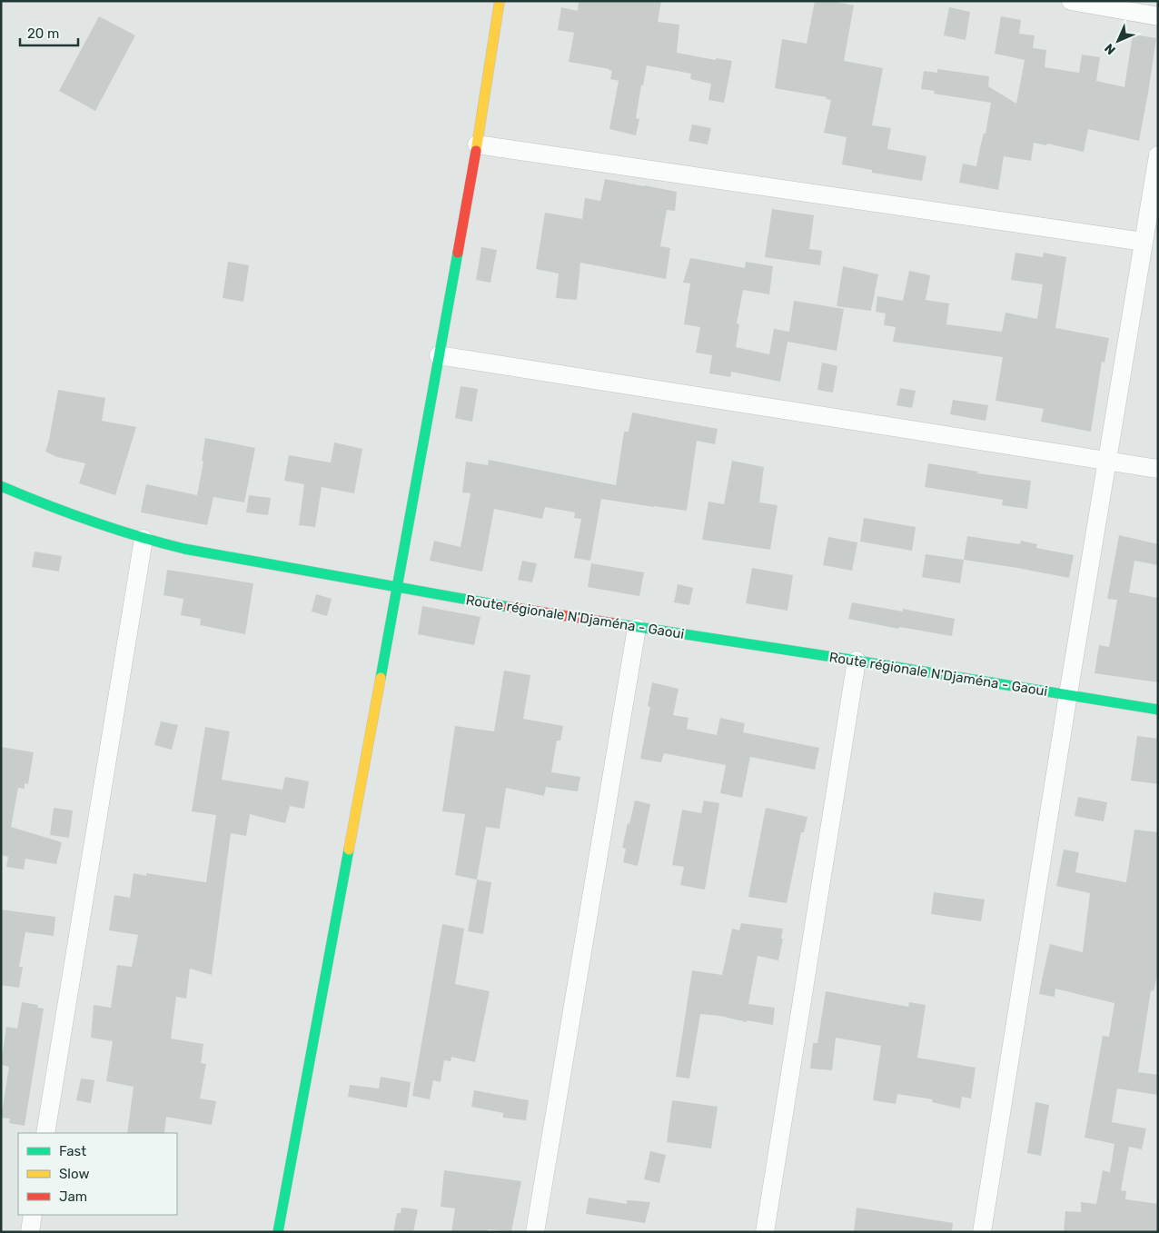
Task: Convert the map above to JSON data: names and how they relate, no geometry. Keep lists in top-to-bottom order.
{
  "streets": {
    "street": ["Route régionale N'Djaména - Gaoui"]
  },
  "legend": ["Fast", "Slow", "Jam"],
  "scale_bar": "20 m",
  "north": "bottom left"
}
